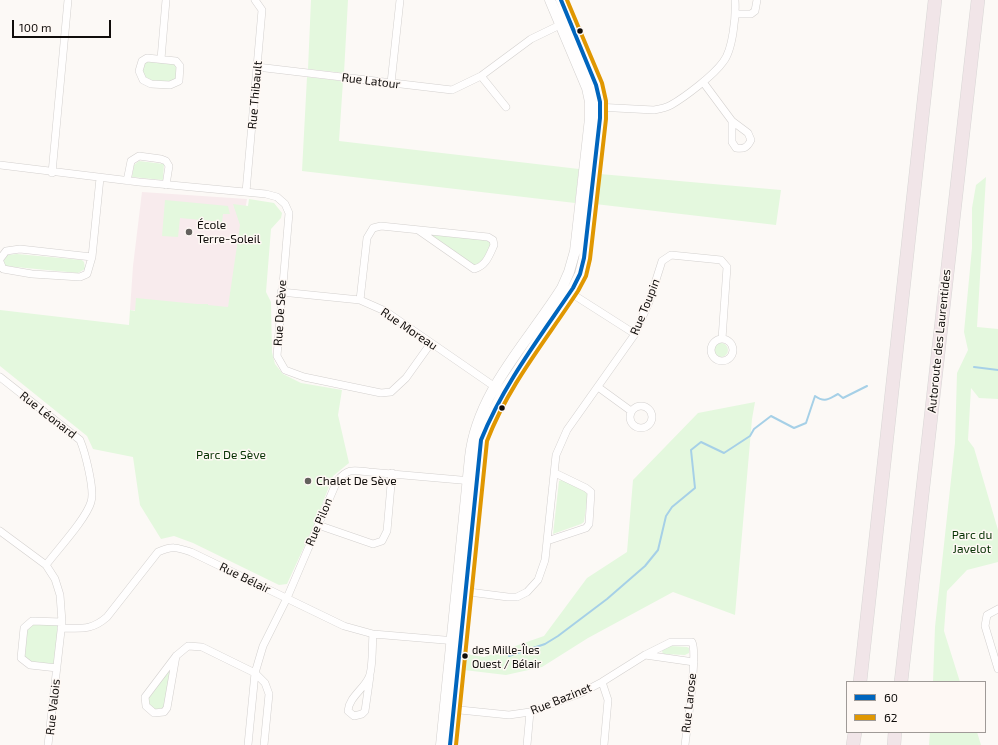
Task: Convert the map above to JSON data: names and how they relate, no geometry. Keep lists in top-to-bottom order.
{
  "streets": {
    "highway": ["Autoroute des Laurentides"],
    "street": [
      "Rue Latour",
      "Rue Thibault",
      "Rue Toupin",
      "Rue De Sève",
      "Rue Moreau",
      "Rue Léonard",
      "Rue Pilon",
      "Rue Bélair",
      "Rue Bazinet",
      "Rue Larose",
      "Rue Valois"
    ]
  },
  "crossings": [
    ["Rue Latour", "Rue Thibault"],
    ["Rue Thibault", "Rue De Sève"],
    ["Rue De Sève", "Rue Moreau"],
    ["Rue Léonard", "Rue Valois"],
    ["Rue Pilon", "Rue Bélair"],
    ["Rue Bélair", "Rue Valois"],
    ["Rue Bazinet", "Rue Larose"]
  ],
  "parks": ["Parc De Sève", "Parc du Javelot"],
  "places": ["École Terre-Soleil", "Chalet De Sève", "des Mille-Îles Ouest / Bélair"],
  "lines": ["transit line 60", "transit line 62"],
  "legend": ["60", "62"],
  "scale_bar": "100 m"
}
